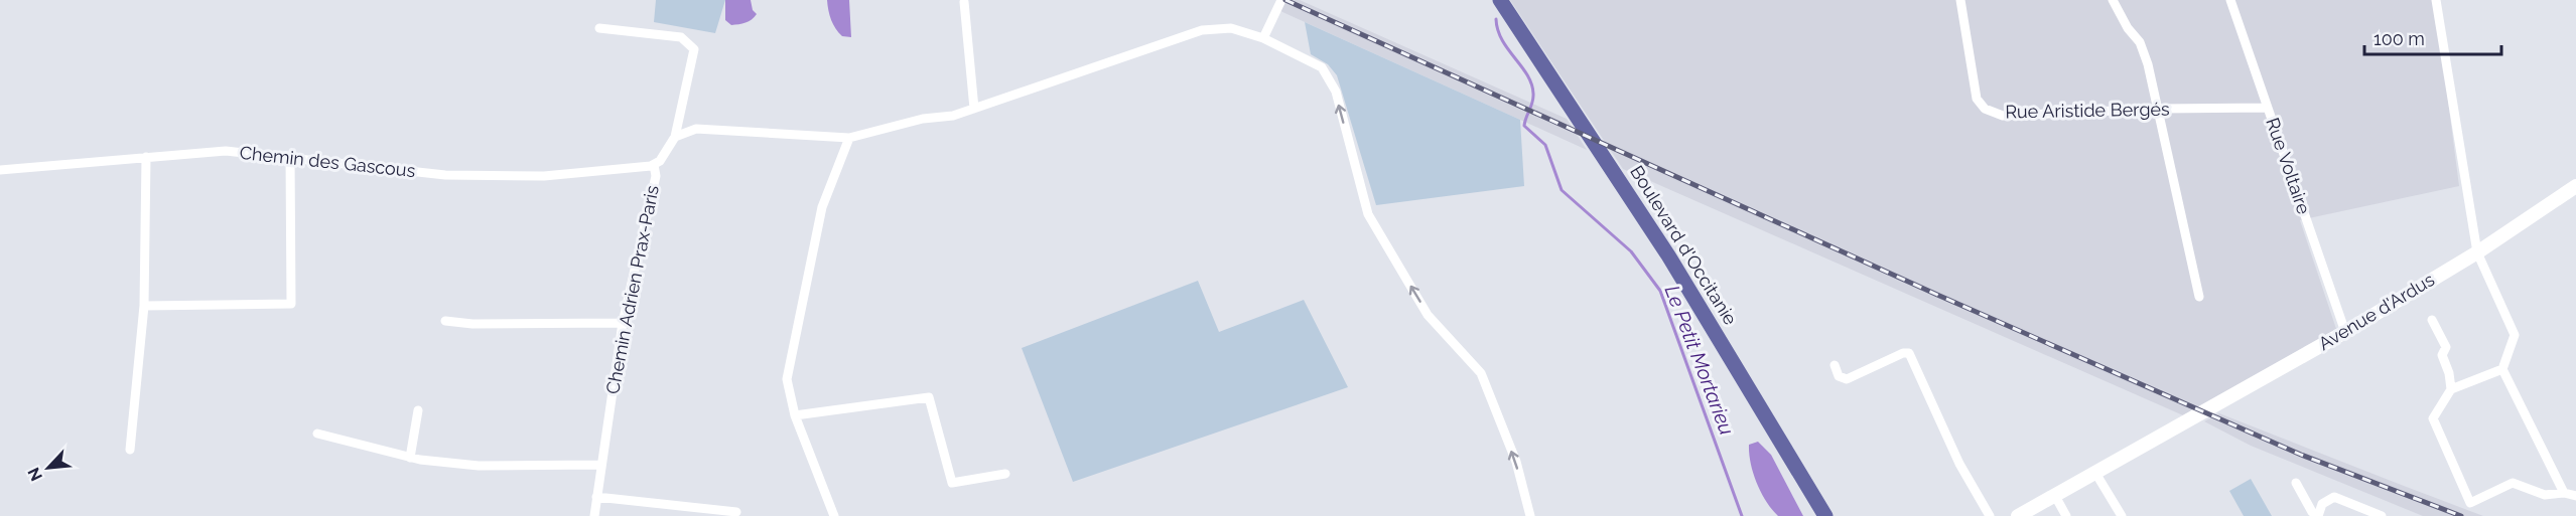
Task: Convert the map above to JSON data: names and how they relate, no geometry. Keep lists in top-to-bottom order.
{
  "streets": {
    "main road": ["Boulevard d'Occitanie", "Avenue d'Ardus"],
    "street": [
      "Rue Aristide Bergés",
      "Chemin des Gascous",
      "Rue Voltaire",
      "Chemin Adrien Prax-Paris"
    ]
  },
  "crossings": [
    ["Rue Aristide Bergés", "Rue Voltaire"],
    ["Chemin des Gascous", "Chemin Adrien Prax-Paris"],
    ["Rue Voltaire", "Avenue d'Ardus"]
  ],
  "water": ["Le Petit Mortarieu"],
  "scale_bar": "100 m",
  "north": "bottom left"
}
